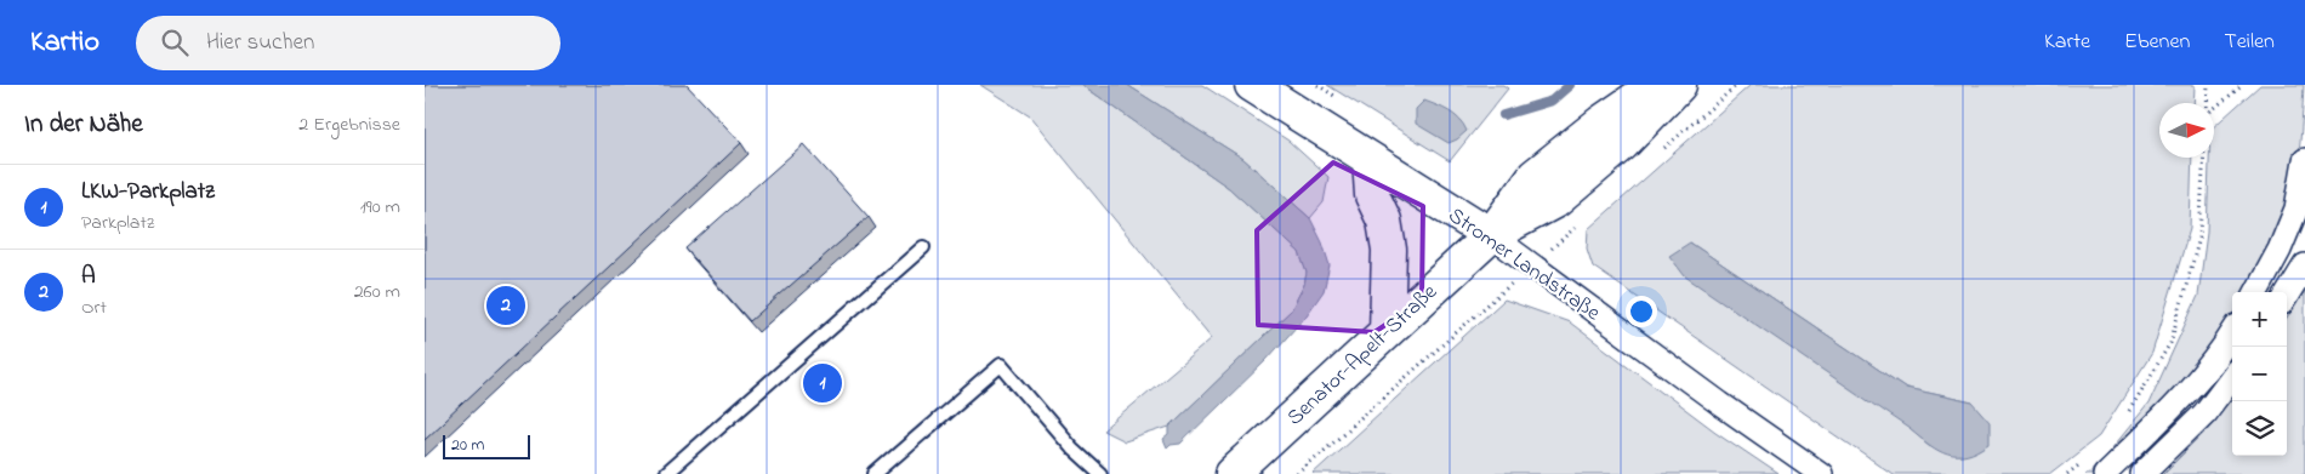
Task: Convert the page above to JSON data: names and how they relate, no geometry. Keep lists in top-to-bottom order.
{
  "streets": {
    "street": ["Stromer Landstraße", "Senator-Apelt-Straße"]
  },
  "crossings": [
    ["Stromer Landstraße", "Senator-Apelt-Straße"]
  ],
  "scale_bar": "20 m",
  "north": "right",
  "page": {
    "header": "Kartio",
    "search": "Hier suchen",
    "nav": ["Karte", "Ebenen", "Teilen"],
    "heading": ["In der Nähe", "2 Ergebnisse"],
    "list": [
      {
        "mark": "1",
        "name": "LKW-Parkplatz",
        "note": "Parkplatz",
        "value": "190 m"
      },
      {
        "mark": "2",
        "name": "A",
        "note": "Ort",
        "value": "260 m"
      }
    ],
    "pins": ["2", "1"],
    "map_buttons": ["+", "−"],
    "scale": "20 m"
  }
}
